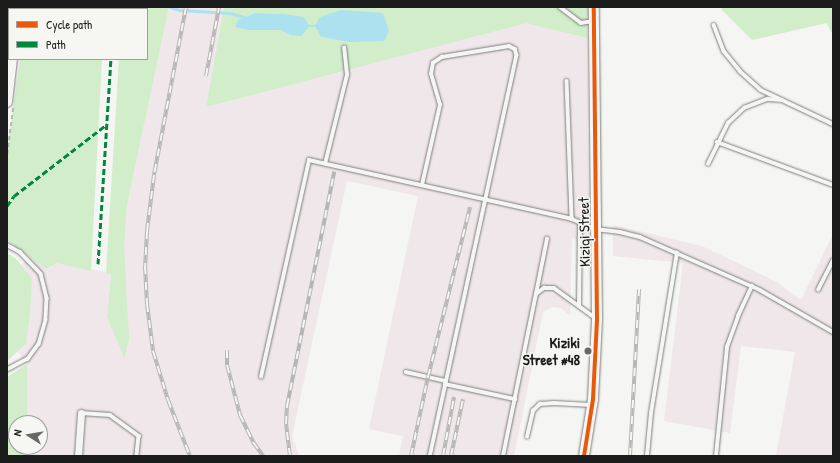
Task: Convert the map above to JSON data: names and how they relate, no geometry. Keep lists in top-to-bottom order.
{
  "streets": {
    "street": ["Kiziqi Street"]
  },
  "places": ["Kiziki Street #48"],
  "legend": ["Cycle path", "Path"],
  "north": "left"
}
